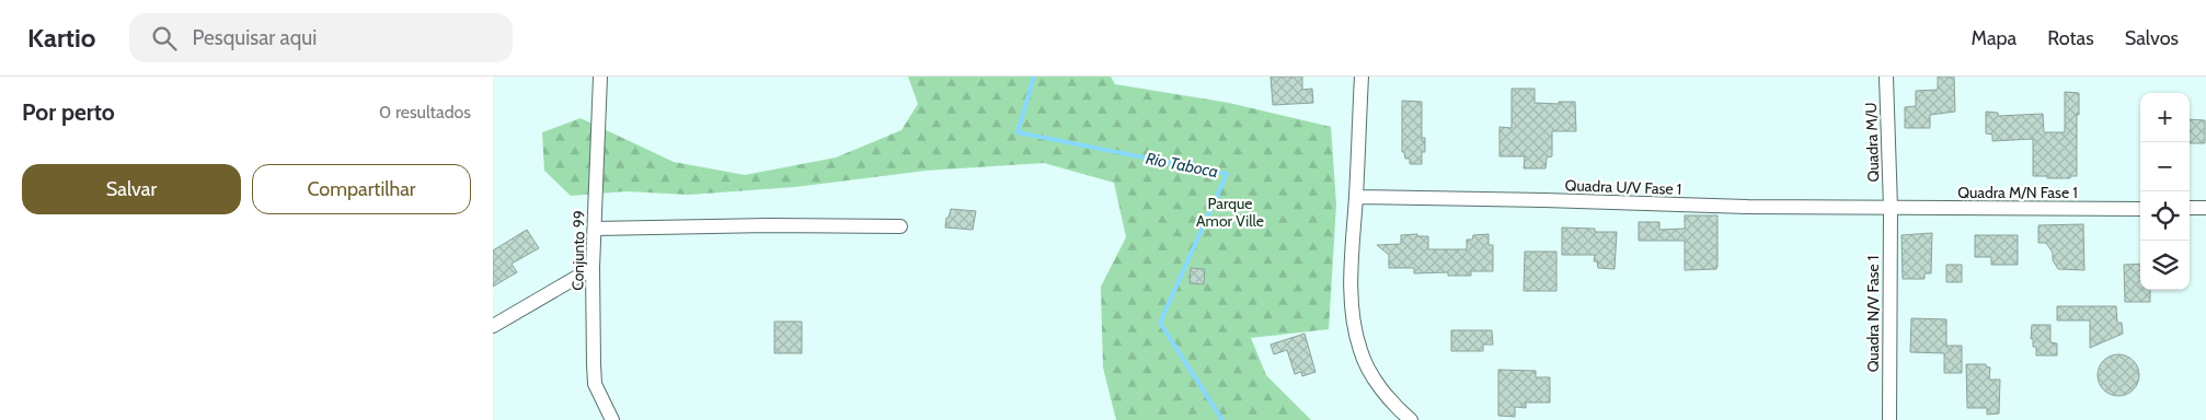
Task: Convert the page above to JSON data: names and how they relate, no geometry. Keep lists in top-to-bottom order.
{
  "streets": {
    "street": [
      "Quadra M/U",
      "Quadra U/V Fase 1",
      "Quadra M/N Fase 1",
      "Conjunto 99",
      "Quadra N/V Fase 1"
    ]
  },
  "crossings": [
    ["Quadra M/U", "Quadra U/V Fase 1"],
    ["Quadra M/U", "Quadra M/N Fase 1"],
    ["Quadra M/U", "Quadra N/V Fase 1"],
    ["Quadra U/V Fase 1", "Quadra M/N Fase 1"],
    ["Quadra U/V Fase 1", "Quadra N/V Fase 1"],
    ["Quadra M/N Fase 1", "Quadra N/V Fase 1"]
  ],
  "water": ["Rio Taboca"],
  "parks": ["Parque Amor Ville"],
  "page": {
    "header": "Kartio",
    "search": "Pesquisar aqui",
    "nav": ["Mapa", "Rotas", "Salvos"],
    "heading": ["Por perto", "0 resultados"],
    "map_buttons": ["+", "−"],
    "buttons": ["Salvar", "Compartilhar"]
  }
}
